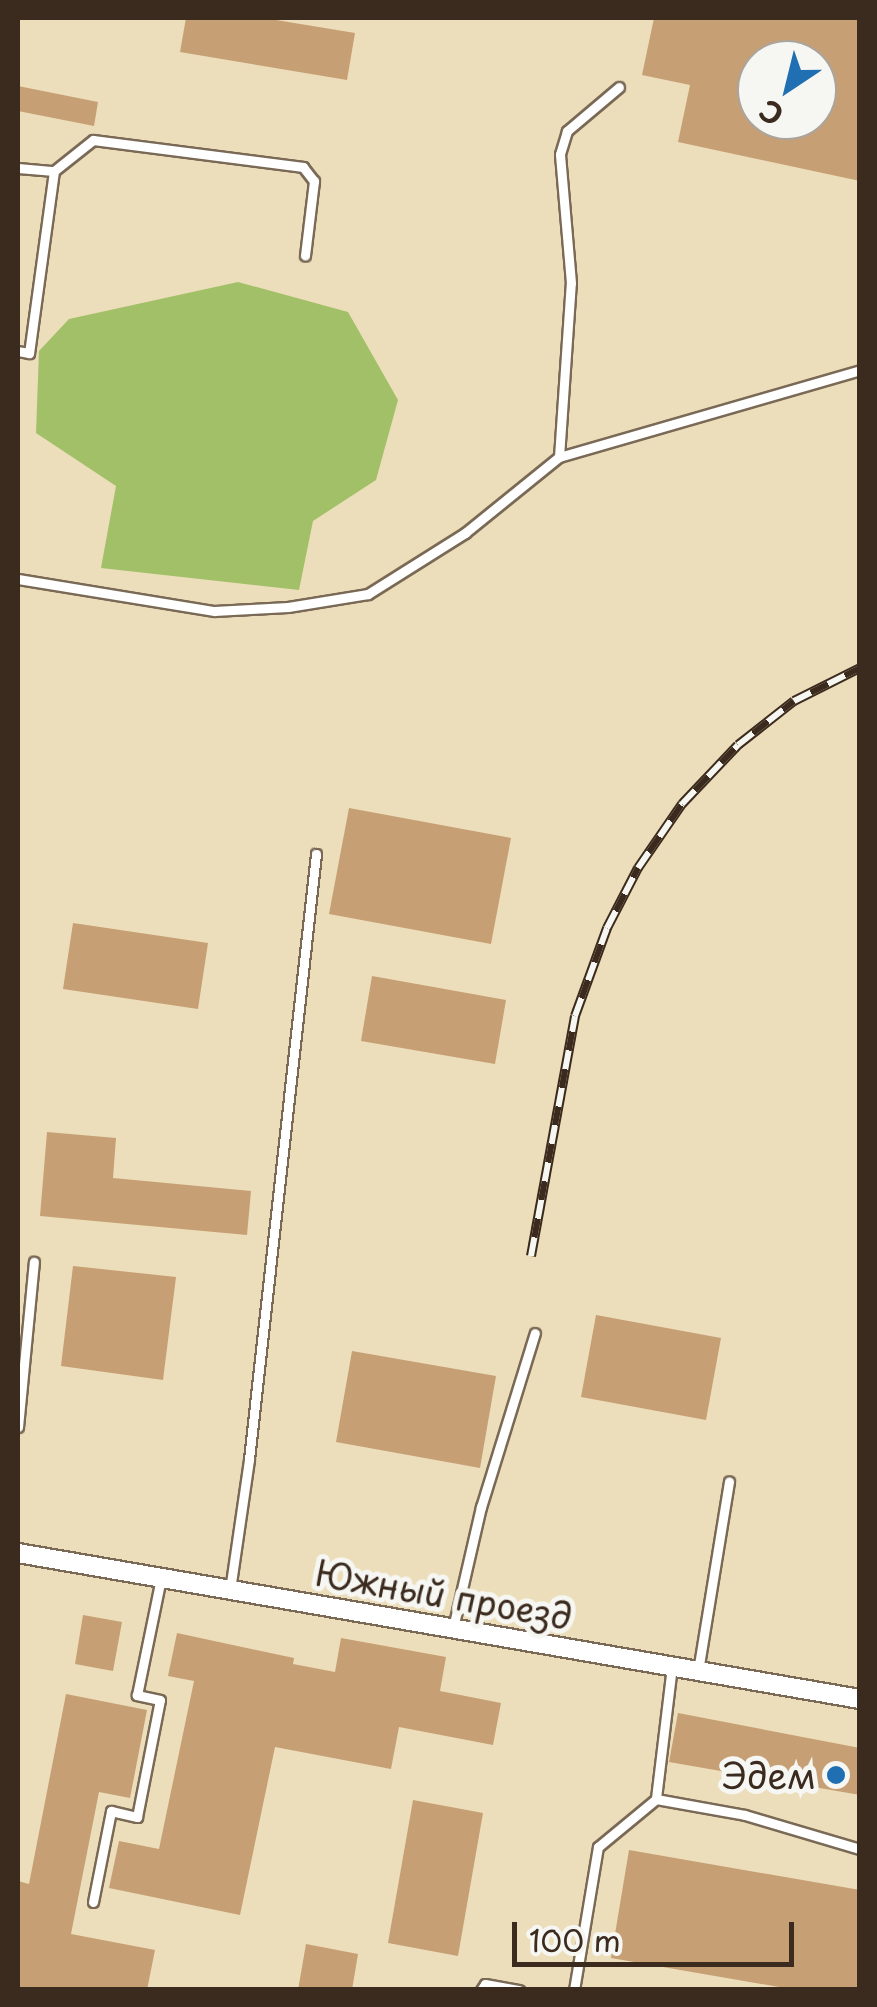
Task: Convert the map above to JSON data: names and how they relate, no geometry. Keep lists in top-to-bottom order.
{
  "streets": {
    "street": ["Южный проезд"]
  },
  "places": ["Эдем"],
  "scale_bar": "100 m",
  "north": "bottom left"
}
